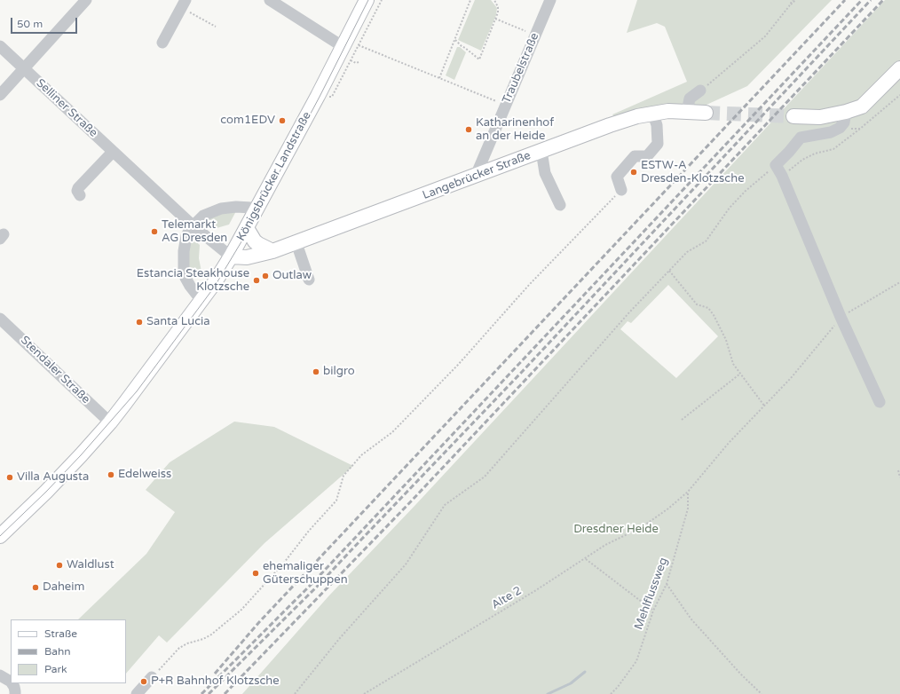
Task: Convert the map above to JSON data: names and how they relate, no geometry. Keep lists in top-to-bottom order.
{
  "streets": {
    "main road": ["Langebrücker Straße", "Königsbrücker Landstraße"],
    "street": ["Traubelstraße", "Selliner Straße", "Stendaler Straße"],
    "path": ["Mehlflussweg", "Alte 2"]
  },
  "crossings": [
    ["Traubelstraße", "Langebrücker Straße"],
    ["Langebrücker Straße", "Königsbrücker Landstraße"],
    ["Königsbrücker Landstraße", "Stendaler Straße"],
    ["Mehlflussweg", "Alte 2"]
  ],
  "parks": ["Dresdner Heide"],
  "places": [
    "com1EDV",
    "Katharinenhof an der Heide",
    "ESTW-A Dresden-Klotzsche",
    "Telemarkt AG Dresden",
    "Outlaw",
    "Estancia Steakhouse Klotzsche",
    "Santa Lucia",
    "bilgro",
    "Edelweiss",
    "Villa Augusta",
    "Waldlust",
    "ehemaliger Güterschuppen",
    "Daheim",
    "P+R Bahnhof Klotzsche"
  ],
  "legend": ["Straße", "Bahn", "Park"],
  "scale_bar": "50 m"
}
